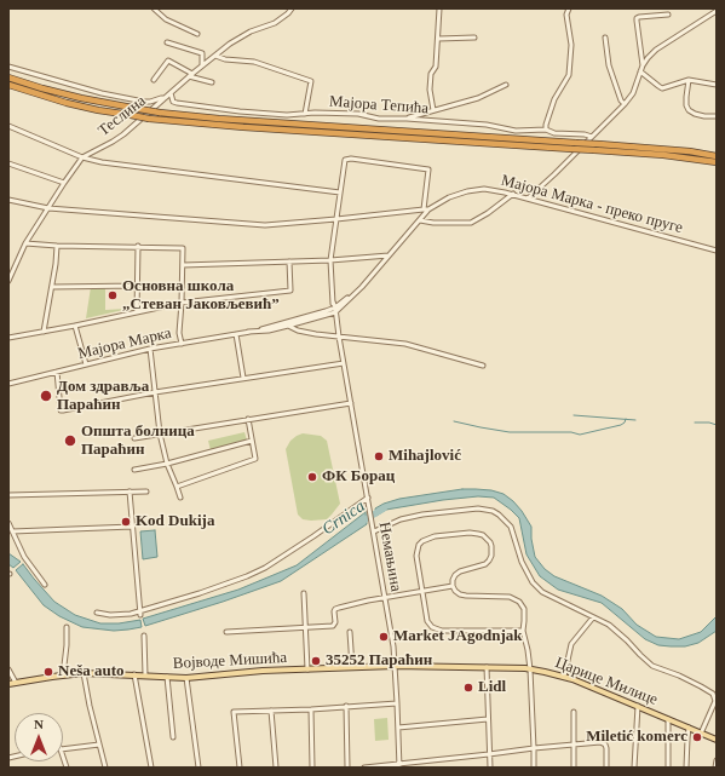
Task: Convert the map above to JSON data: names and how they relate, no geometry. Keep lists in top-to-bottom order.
{
  "streets": {
    "main road": ["Војводе Мишића", "Царице Милице"],
    "street": [
      "Мајора Тепића",
      "Теслина",
      "Мајора Марка - преко пруге",
      "Мајора Марка",
      "Немањина"
    ]
  },
  "crossings": [
    ["Мајора Тепића", "Теслина"],
    ["Мајора Марка - преко пруге", "Мајора Марка"],
    ["Мајора Марка - преко пруге", "Немањина"],
    ["Мајора Марка", "Немањина"],
    ["Немањина", "Војводе Мишића"],
    ["Немањина", "Царице Милице"],
    ["Војводе Мишића", "Царице Милице"]
  ],
  "water": ["Crnica"],
  "places": [
    "Основна школа „Стеван Јаковљевић”",
    "Дом здравља Параћин",
    "Општа болница Параћин",
    "Mihajlović",
    "ФК Борац",
    "Kod Dukija",
    "Market JAgodnjak",
    "35252 Параћин",
    "Neša auto",
    "Lidl",
    "Miletić komerc"
  ],
  "north": "top"
}
